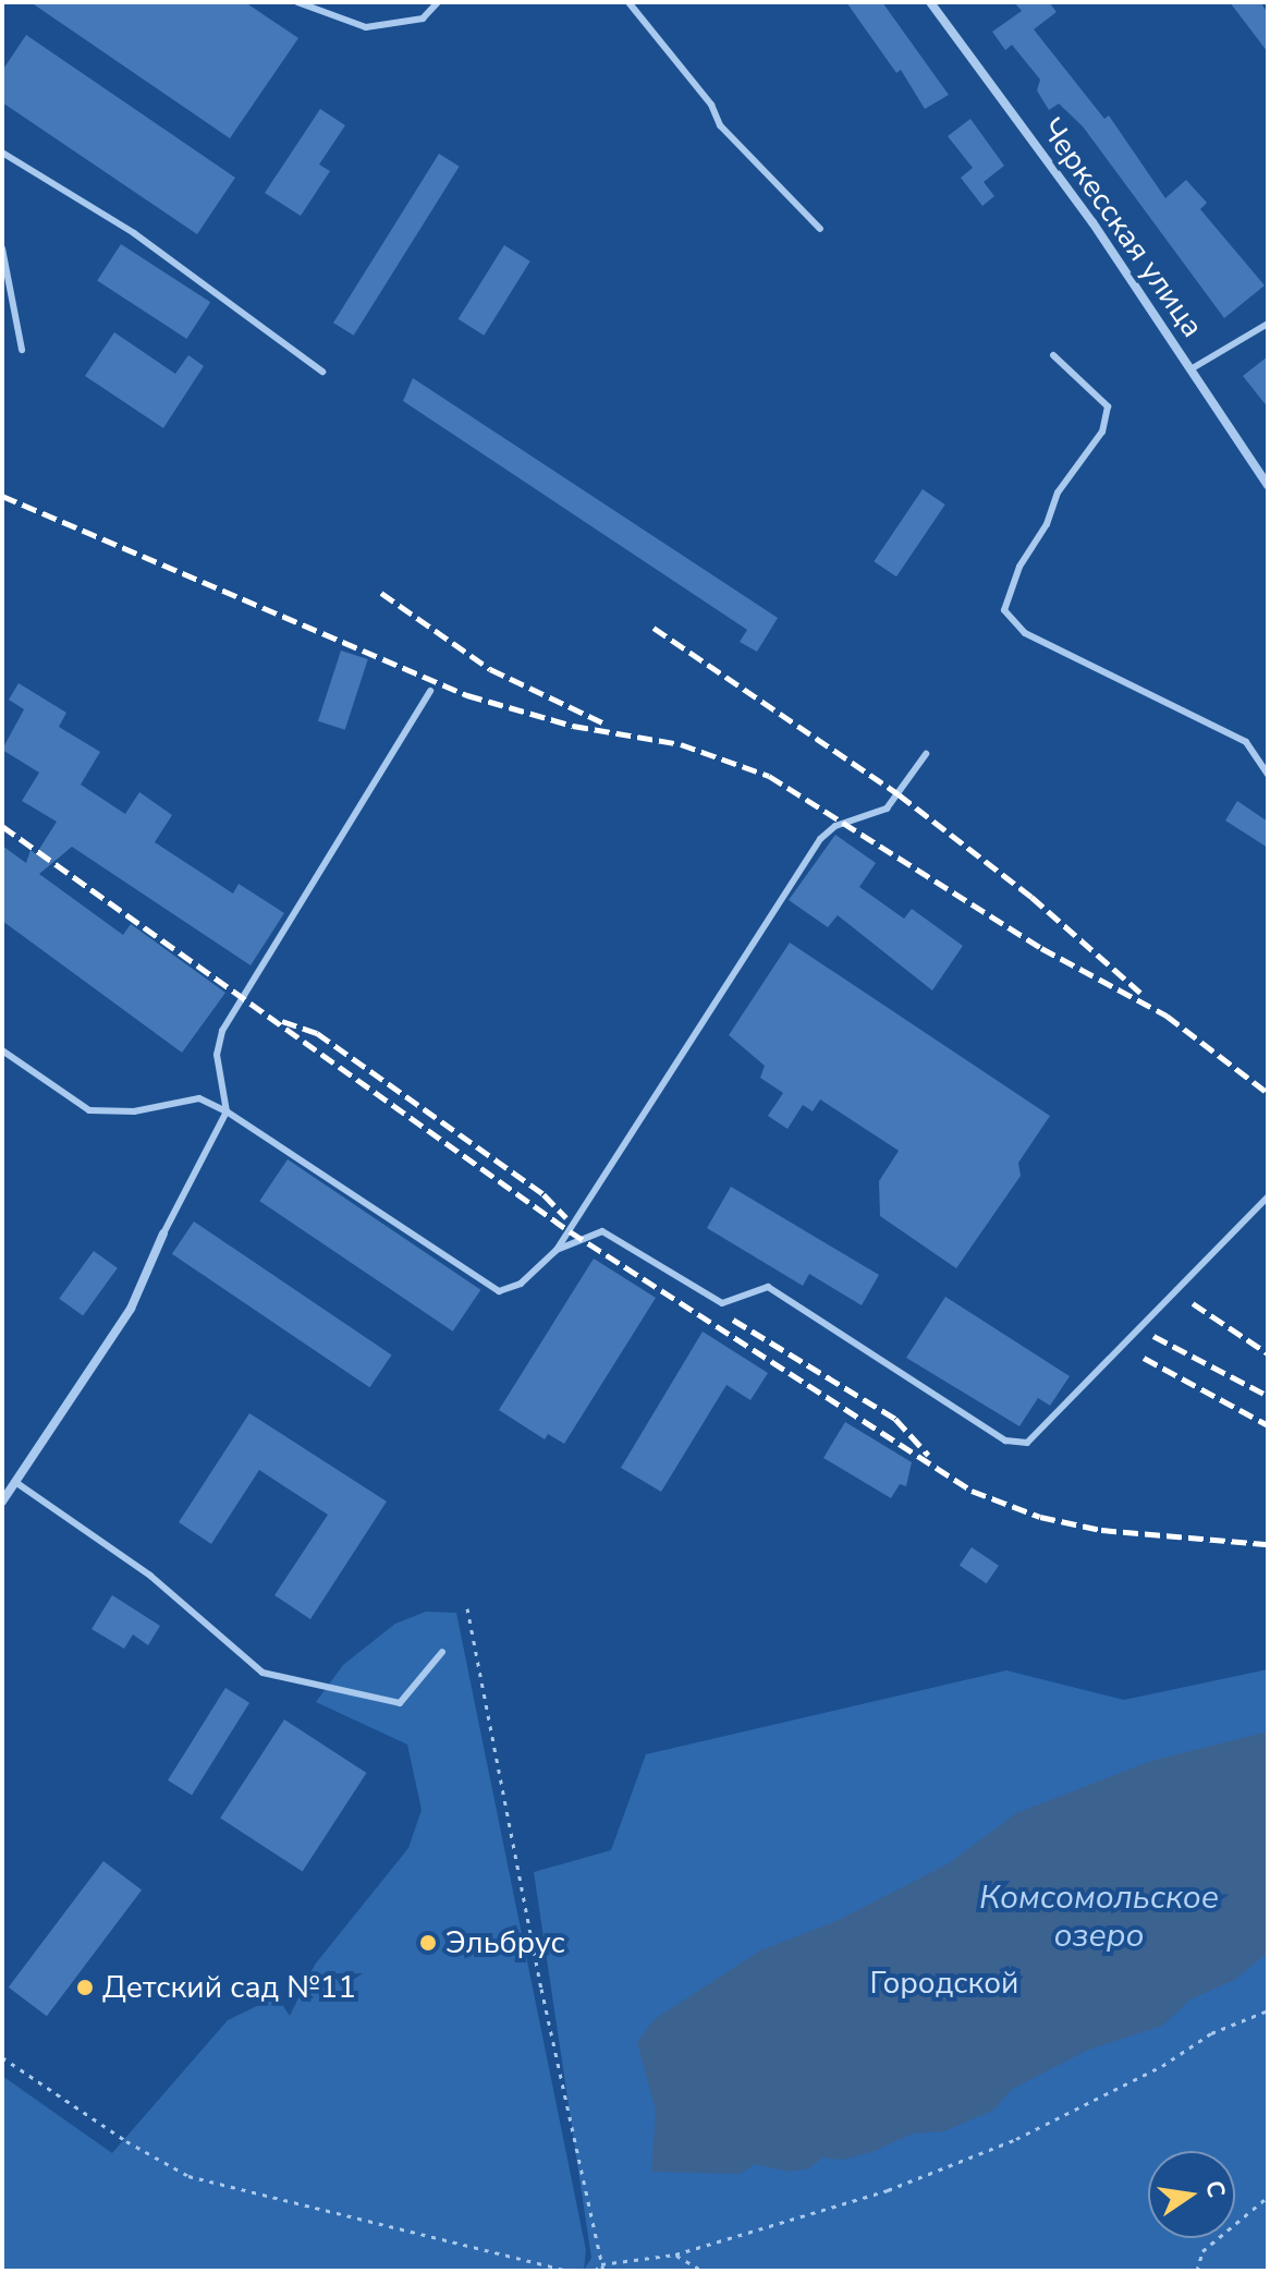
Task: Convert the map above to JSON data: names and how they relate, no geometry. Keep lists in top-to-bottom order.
{
  "streets": {
    "street": ["Черкесская улица"]
  },
  "water": ["Комсомольское озеро"],
  "parks": ["Городской"],
  "places": ["Эльбрус", "Детский сад №11"],
  "north": "right"
}
